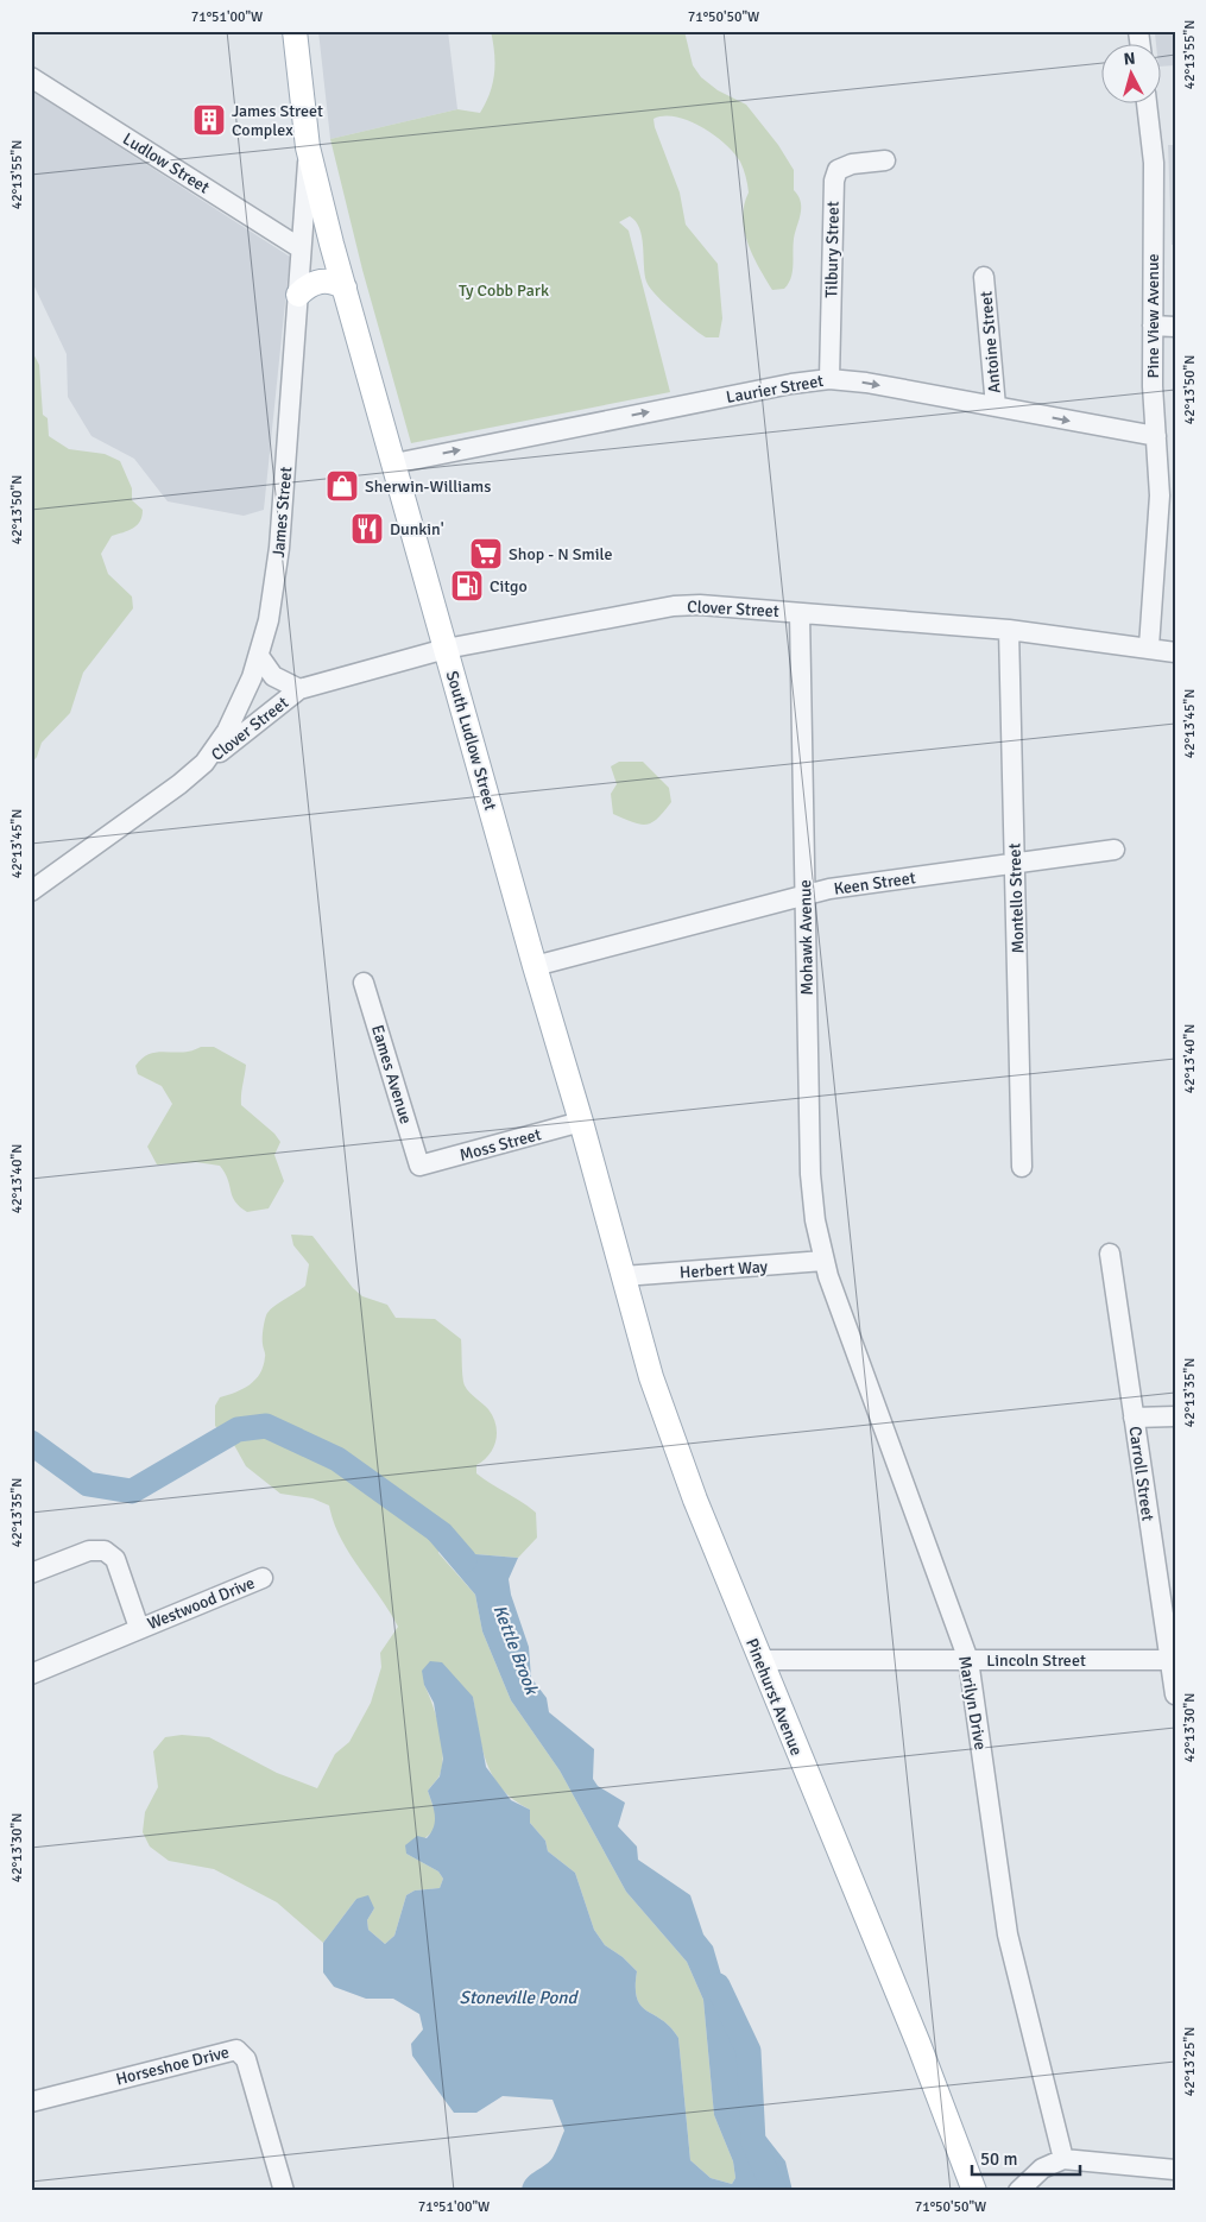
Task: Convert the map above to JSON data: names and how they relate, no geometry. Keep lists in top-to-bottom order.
{
  "streets": {
    "main road": ["James Street", "South Ludlow Street", "Pinehurst Avenue"],
    "street": [
      "Ludlow Street",
      "Tilbury Street",
      "Pine View Avenue",
      "Antoine Street",
      "Laurier Street",
      "Clover Street",
      "Keen Street",
      "Montello Street",
      "Mohawk Avenue",
      "Eames Avenue",
      "Moss Street",
      "Herbert Way",
      "Carroll Street",
      "Westwood Drive",
      "Lincoln Street",
      "Marilyn Drive",
      "Horseshoe Drive"
    ]
  },
  "crossings": [
    ["Ludlow Street", "James Street"],
    ["Tilbury Street", "Laurier Street"],
    ["Pine View Avenue", "Laurier Street"],
    ["Pine View Avenue", "Clover Street"],
    ["Antoine Street", "Laurier Street"],
    ["Laurier Street", "South Ludlow Street"],
    ["James Street", "Clover Street"],
    ["James Street", "South Ludlow Street"],
    ["Clover Street", "South Ludlow Street"],
    ["Clover Street", "Montello Street"],
    ["Clover Street", "Mohawk Avenue"],
    ["South Ludlow Street", "Keen Street"],
    ["South Ludlow Street", "Moss Street"],
    ["South Ludlow Street", "Pinehurst Avenue"],
    ["Keen Street", "Montello Street"],
    ["Keen Street", "Mohawk Avenue"],
    ["Mohawk Avenue", "Herbert Way"],
    ["Mohawk Avenue", "Marilyn Drive"],
    ["Eames Avenue", "Moss Street"],
    ["Herbert Way", "Pinehurst Avenue"],
    ["Herbert Way", "Marilyn Drive"],
    ["Carroll Street", "Lincoln Street"],
    ["Lincoln Street", "Pinehurst Avenue"],
    ["Lincoln Street", "Marilyn Drive"]
  ],
  "one_way": ["Laurier Street"],
  "water": ["Kettle Brook", "Stoneville Pond"],
  "parks": ["Ty Cobb Park"],
  "places": {
    "building": ["James Street Complex"],
    "shop": ["Sherwin-Williams"],
    "restaurant": ["Dunkin'"],
    "supermarket": ["Shop - N Smile"],
    "fuel station": ["Citgo"]
  },
  "scale_bar": "50 m",
  "north": "top",
  "coordinates": [
    "71°51'00\"W",
    "71°50'50\"W",
    "42°13'55\"N",
    "42°13'50\"N",
    "42°13'45\"N",
    "42°13'40\"N",
    "42°13'35\"N",
    "42°13'30\"N",
    "42°13'25\"N"
  ]
}
